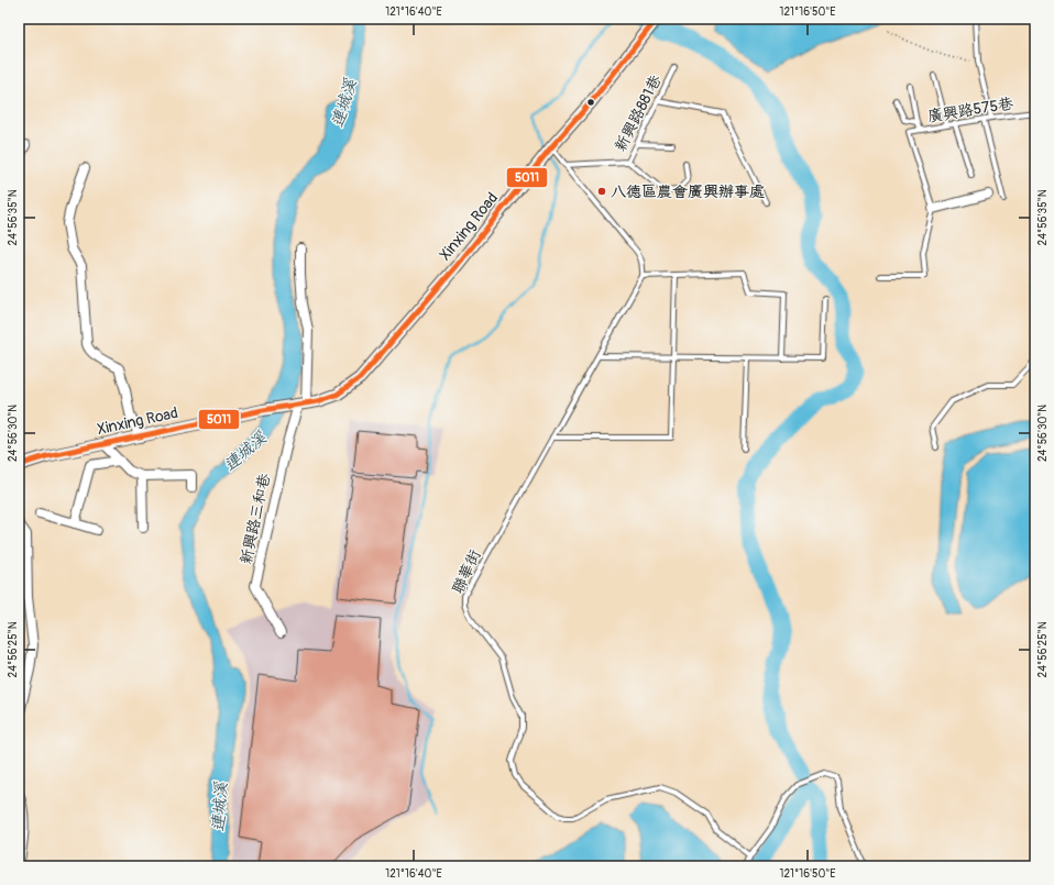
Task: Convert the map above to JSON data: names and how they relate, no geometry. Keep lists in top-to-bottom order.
{
  "streets": {
    "street": ["Xinxing Road", "新興路三和巷"],
    "lane": ["廣興路575巷", "新興路881巷", "聯華街"]
  },
  "crossings": [
    ["Xinxing Road", "新興路三和巷"]
  ],
  "water": ["連城溪"],
  "places": ["八德區農會廣興辦事處"],
  "lines": ["transit line 5011"],
  "coordinates": [
    "121°16'40\"E",
    "121°16'50\"E",
    "24°56'35\"N",
    "24°56'30\"N",
    "24°56'25\"N"
  ]
}
